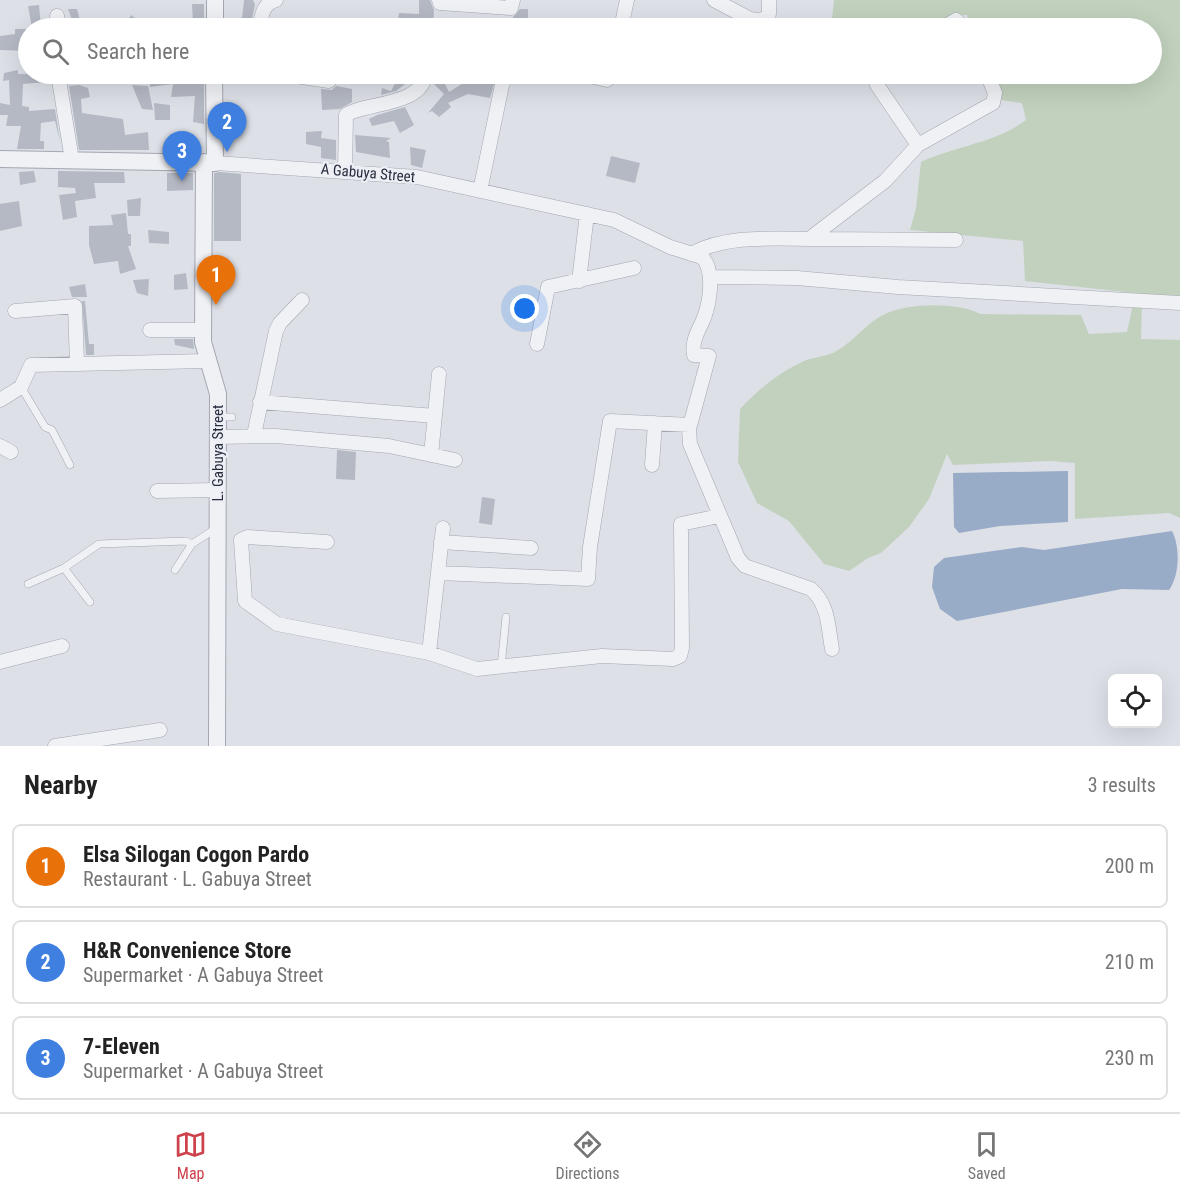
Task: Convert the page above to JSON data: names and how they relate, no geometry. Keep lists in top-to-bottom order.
{
  "streets": {
    "street": ["A Gabuya Street", "L. Gabuya Street"]
  },
  "crossings": [
    ["A Gabuya Street", "L. Gabuya Street"]
  ],
  "page": {
    "search": "Search here",
    "pins": ["2", "3", "1"],
    "heading": ["Nearby", "3 results"],
    "list": [
      {
        "mark": "1",
        "name": "Elsa Silogan Cogon Pardo",
        "note": "Restaurant · L. Gabuya Street",
        "value": "200 m"
      },
      {
        "mark": "2",
        "name": "H&R Convenience Store",
        "note": "Supermarket · A Gabuya Street",
        "value": "210 m"
      },
      {
        "mark": "3",
        "name": "7-Eleven",
        "note": "Supermarket · A Gabuya Street",
        "value": "230 m"
      }
    ],
    "nav": ["Map", "Directions", "Saved"]
  }
}
